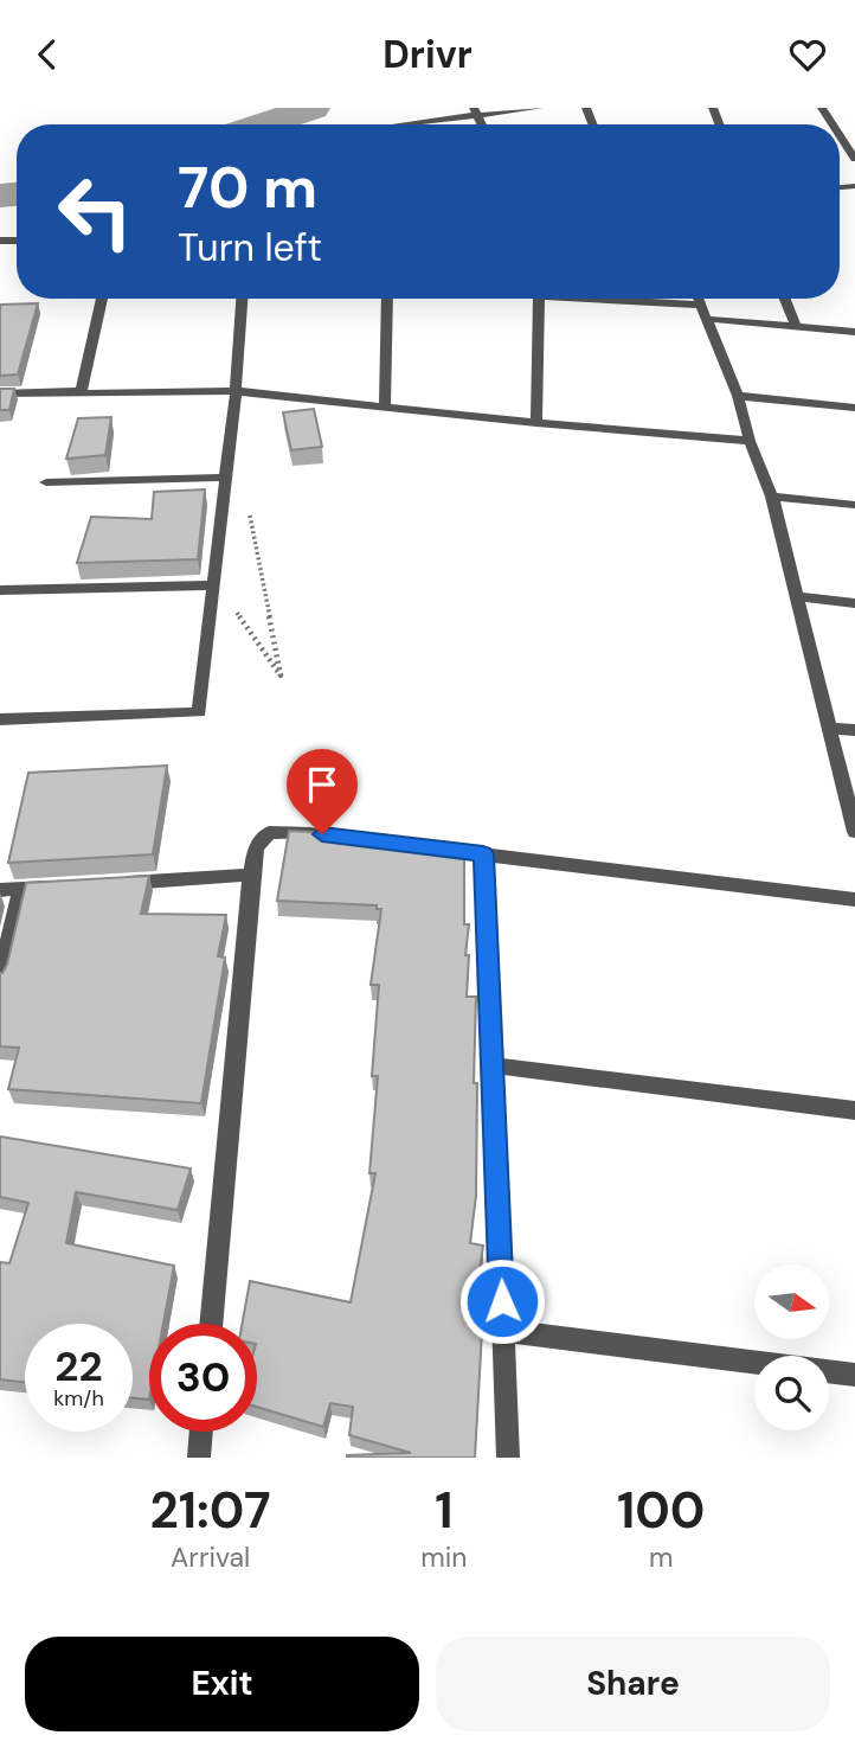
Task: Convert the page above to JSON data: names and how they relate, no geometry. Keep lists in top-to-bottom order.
{
  "north": "right",
  "page": {
    "header": "Drivr",
    "turn": ["70 m", "Turn left"],
    "speed": "22 km/h",
    "limit": "30",
    "eta": [
      "21:07",
      "Arrival",
      "1",
      "min",
      "100",
      "m"
    ],
    "buttons": ["Exit", "Share"]
  }
}
